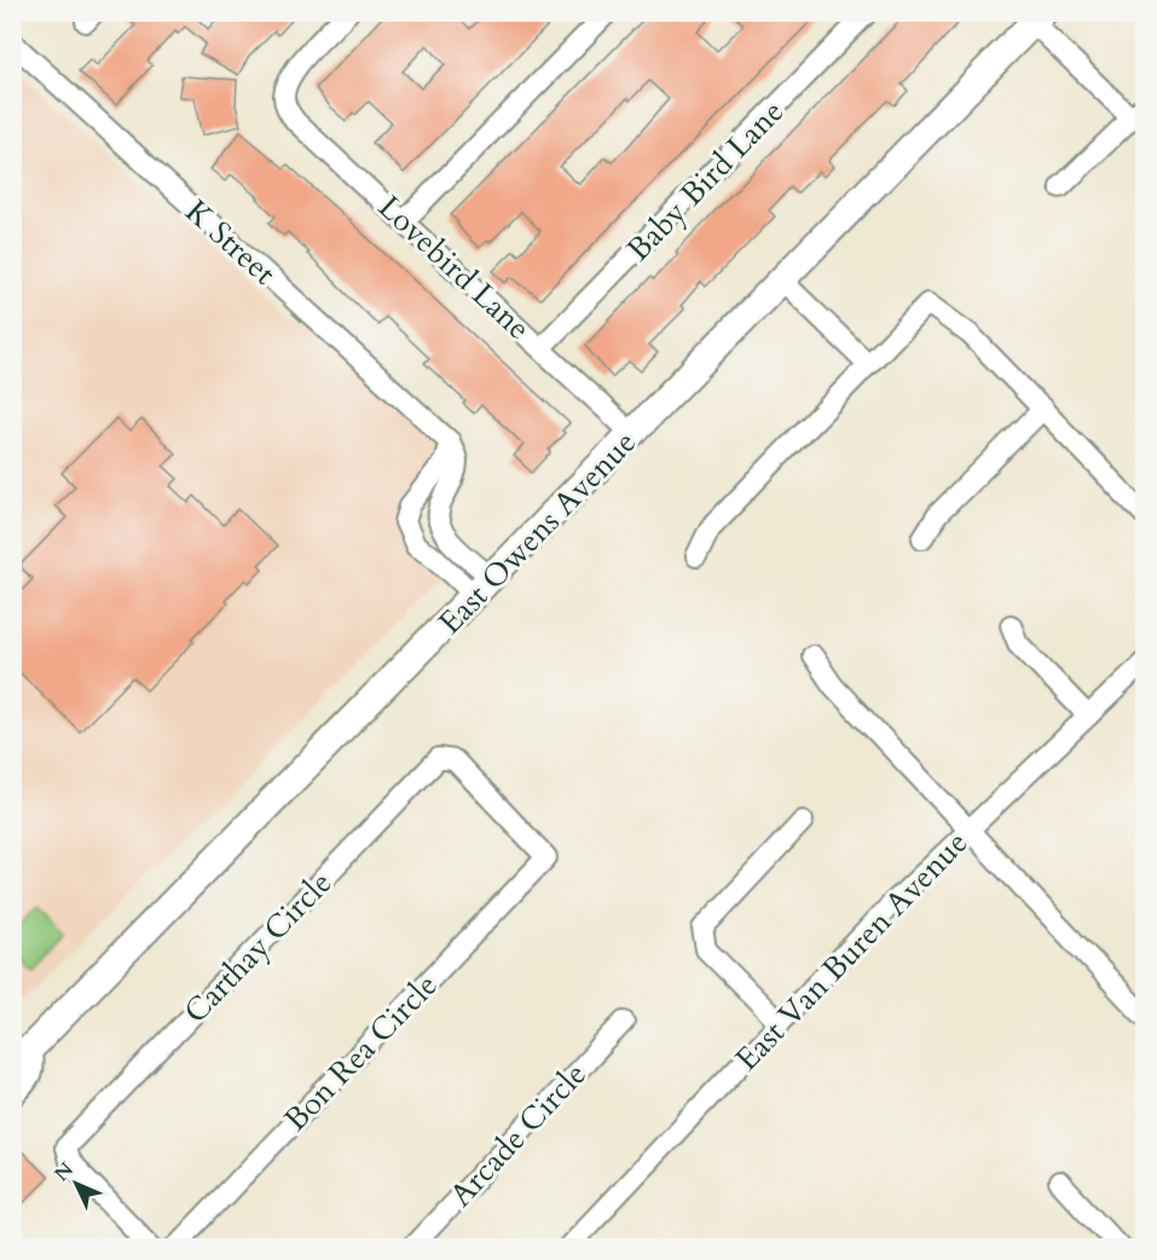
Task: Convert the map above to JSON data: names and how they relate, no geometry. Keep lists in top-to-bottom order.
{
  "streets": {
    "main road": ["East Owens Avenue"],
    "street": [
      "Baby Bird Lane",
      "K Street",
      "Lovebird Lane",
      "Carthay Circle",
      "East Van Buren Avenue",
      "Bon Rea Circle",
      "Arcade Circle"
    ]
  },
  "crossings": [
    ["Baby Bird Lane", "Lovebird Lane"],
    ["Lovebird Lane", "East Owens Avenue"],
    ["Carthay Circle", "Bon Rea Circle"]
  ],
  "north": "top left"
}
